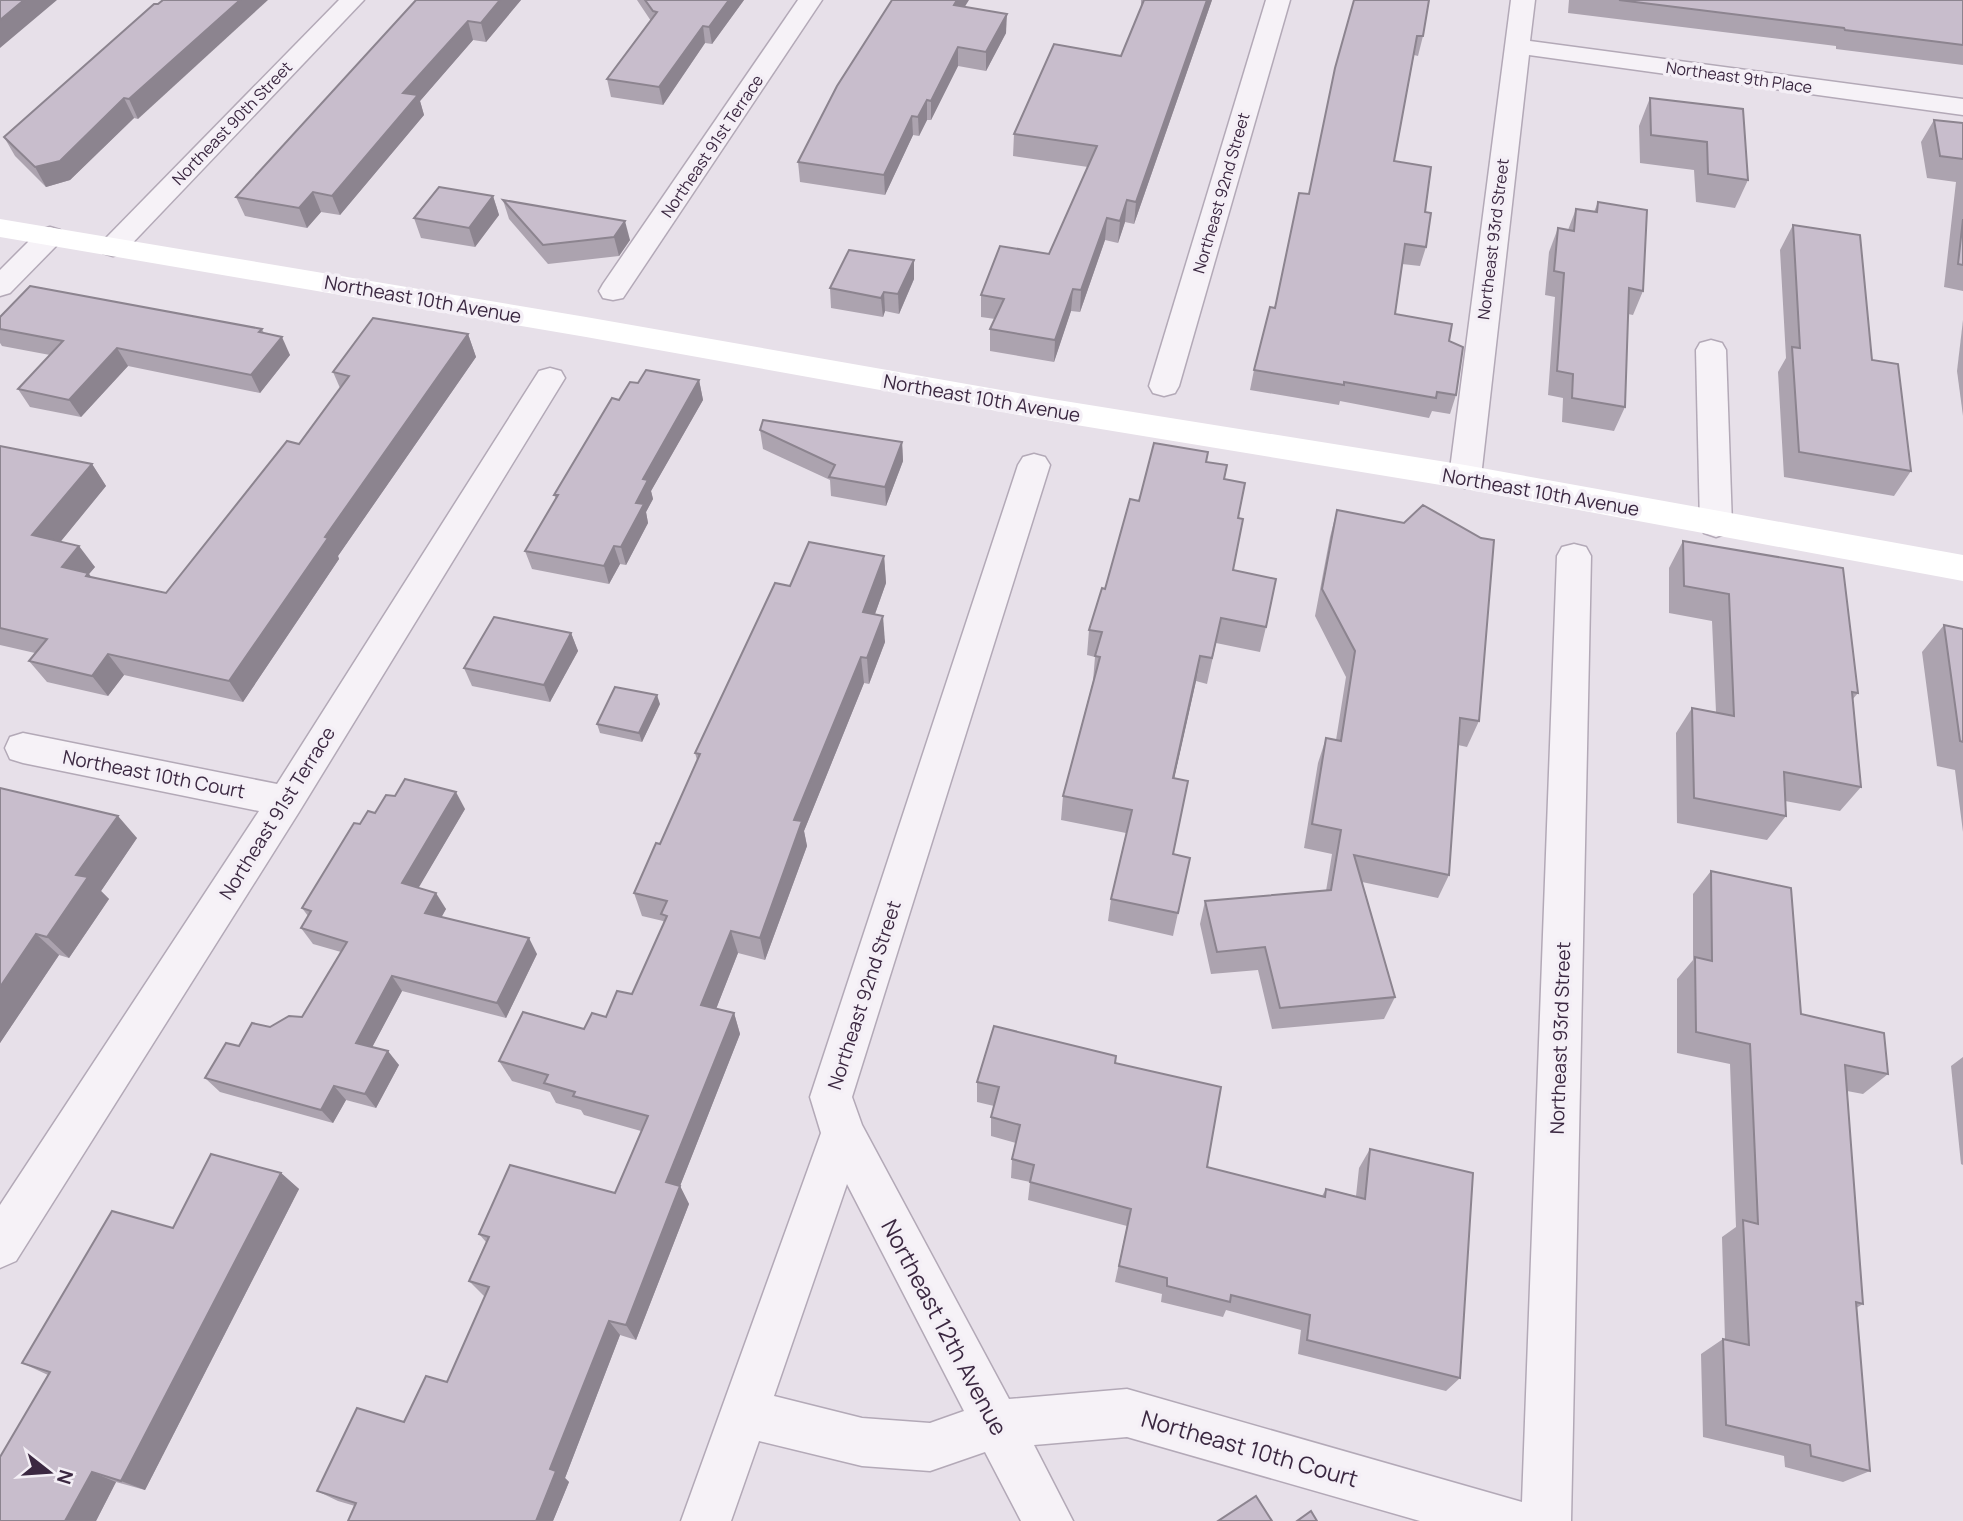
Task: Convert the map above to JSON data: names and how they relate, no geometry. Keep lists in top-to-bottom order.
{
  "streets": {
    "street": [
      "Northeast 9th Place",
      "Northeast 90th Street",
      "Northeast 91st Terrace",
      "Northeast 92nd Street",
      "Northeast 93rd Street",
      "Northeast 10th Avenue",
      "Northeast 10th Court",
      "Northeast 12th Avenue"
    ]
  },
  "crossings": [
    ["Northeast 9th Place", "Northeast 93rd Street"],
    ["Northeast 90th Street", "Northeast 10th Avenue"],
    ["Northeast 91st Terrace", "Northeast 10th Court"],
    ["Northeast 92nd Street", "Northeast 12th Avenue"],
    ["Northeast 93rd Street", "Northeast 10th Avenue"],
    ["Northeast 10th Court", "Northeast 12th Avenue"]
  ],
  "north": "right"
}
